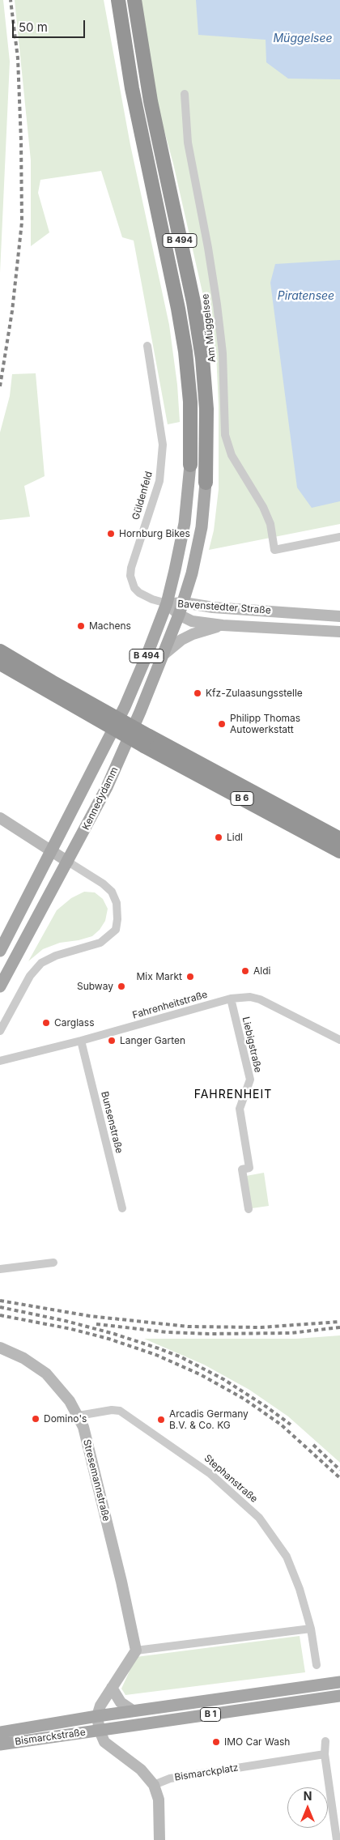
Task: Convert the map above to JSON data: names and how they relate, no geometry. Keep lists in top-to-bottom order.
{
  "streets": {
    "highway": ["B 494", "B 6"],
    "main road": ["Kennedydamm", "B 1", "Bismarckstraße"],
    "street": [
      "Am Müggelsee",
      "Güldenfeld",
      "Bavenstedter Straße",
      "Fahrenheitstraße",
      "Liebigstraße",
      "Bunsenstraße",
      "Stephanstraße",
      "Stresemannstraße",
      "Bismarckplatz"
    ]
  },
  "crossings": [
    ["B 494", "Bavenstedter Straße"],
    ["B 494", "Kennedydamm"],
    ["Güldenfeld", "Bavenstedter Straße"],
    ["Güldenfeld", "Kennedydamm"],
    ["Bavenstedter Straße", "Kennedydamm"],
    ["Fahrenheitstraße", "Liebigstraße"],
    ["Fahrenheitstraße", "Bunsenstraße"],
    ["Stephanstraße", "Stresemannstraße"],
    ["B 1", "Bismarckstraße"]
  ],
  "districts": ["FAHRENHEIT"],
  "water": ["Müggelsee", "Piratensee"],
  "places": [
    "Hornburg Bikes",
    "Machens",
    "Kfz-Zulaasungsstelle",
    "Philipp Thomas Autowerkstatt",
    "Lidl",
    "Aldi",
    "Mix Markt",
    "Subway",
    "Carglass",
    "Langer Garten",
    "Domino's",
    "Arcadis Germany B.V. & Co. KG",
    "IMO Car Wash"
  ],
  "scale_bar": "50 m",
  "north": "top"
}
